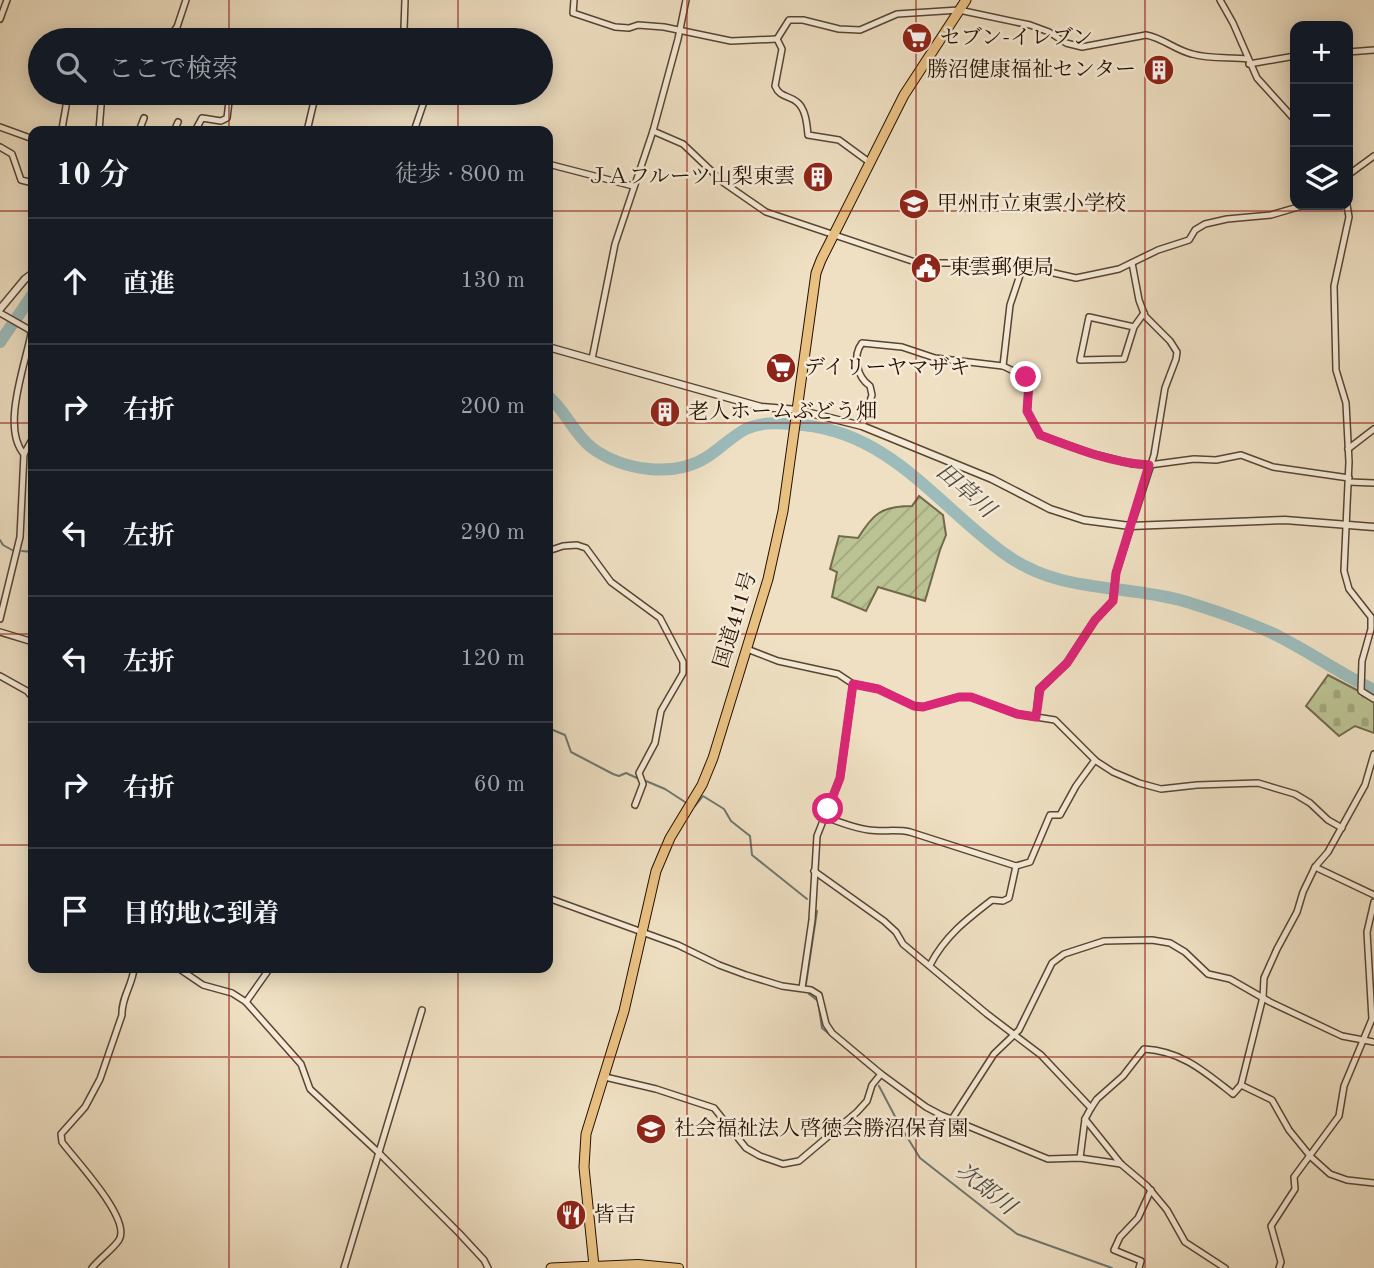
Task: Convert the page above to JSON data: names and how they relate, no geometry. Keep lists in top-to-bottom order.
{
  "streets": {
    "highway": ["国道411号"]
  },
  "water": ["田草川", "次郎川"],
  "places": {
    "supermarket": ["セブン-イレブン", "デイリーヤマザキ"],
    "building": ["勝沼健康福祉センター", "ＪＡフルーツ山梨東雲", "老人ホームぶどう畑"],
    "school or university": ["甲州市立東雲小学校", "社会福祉法人啓徳会勝沼保育園"],
    "public building": ["東雲郵便局"],
    "restaurant": ["皆吉"]
  },
  "page": {
    "map_buttons": ["+", "−"],
    "search": "ここで検索",
    "heading": ["10 分", "徒歩 · 800 m"],
    "list": [
      ["直進", "130 m"],
      ["右折", "200 m"],
      ["左折", "290 m"],
      ["左折", "120 m"],
      ["右折", "60 m"],
      "目的地に到着"
    ]
  }
}
